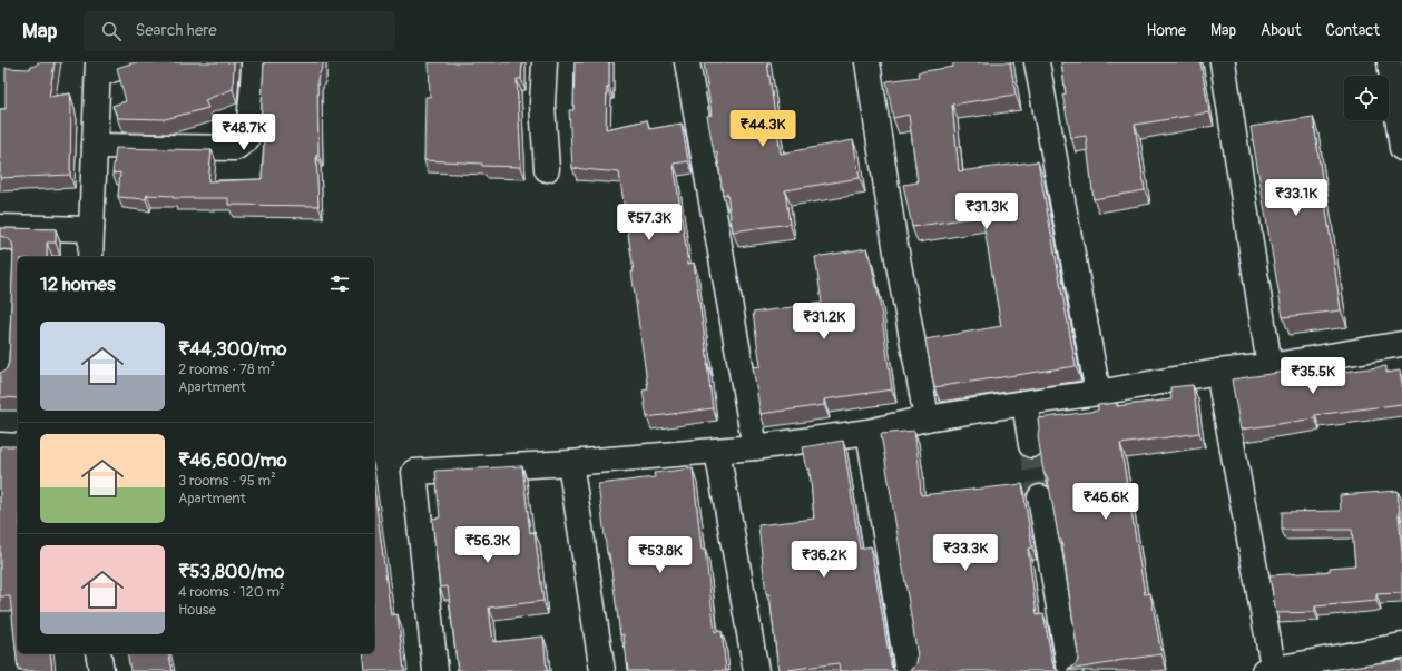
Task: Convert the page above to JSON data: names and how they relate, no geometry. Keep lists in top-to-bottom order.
{
  "page": {
    "header": "Map",
    "search": "Search here",
    "nav": [
      "Home",
      "Map",
      "About",
      "Contact"
    ],
    "price": [
      "₹44.3K",
      "₹48.7K",
      "₹33.1K",
      "₹31.3K",
      "₹57.3K",
      "₹31.2K",
      "₹35.5K",
      "₹46.6K",
      "₹56.3K",
      "₹33.3K",
      "₹53.8K",
      "₹36.2K"
    ],
    "heading": "12 homes",
    "list": [
      {
        "name": "₹44,300/mo",
        "note": "2 rooms · 78 m² · Apartment"
      },
      {
        "name": "₹46,600/mo",
        "note": "3 rooms · 95 m² · Apartment"
      },
      {
        "name": "₹53,800/mo",
        "note": "4 rooms · 120 m² · House"
      }
    ]
  }
}
